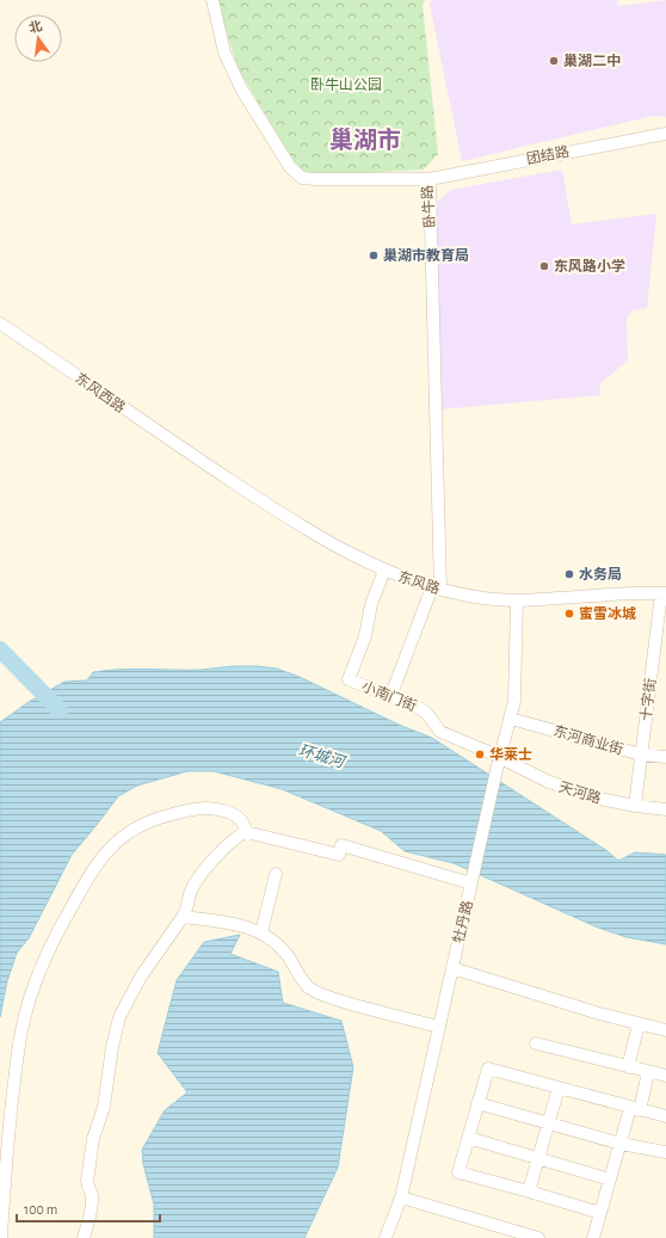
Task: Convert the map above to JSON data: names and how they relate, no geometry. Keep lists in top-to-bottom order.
{
  "streets": {
    "street": [
      "团结路",
      "卧牛路",
      "东风西路",
      "东风路",
      "小南门街",
      "十字街",
      "东河商业街",
      "天河路",
      "牡丹路"
    ]
  },
  "crossings": [
    ["团结路", "卧牛路"],
    ["卧牛路", "东风路"],
    ["东风西路", "东风路"],
    ["东风路", "小南门街"],
    ["东风路", "十字街"],
    ["东风路", "牡丹路"],
    ["小南门街", "天河路"],
    ["小南门街", "牡丹路"],
    ["十字街", "东河商业街"],
    ["十字街", "天河路"],
    ["东河商业街", "牡丹路"],
    ["天河路", "牡丹路"]
  ],
  "districts": ["巢湖市"],
  "water": ["环城河"],
  "parks": ["卧牛山公园"],
  "places": [
    "巢湖二中",
    "巢湖市教育局",
    "东风路小学",
    "水务局",
    "蜜雪冰城",
    "华莱士"
  ],
  "scale_bar": "100 m",
  "north": "top"
}
